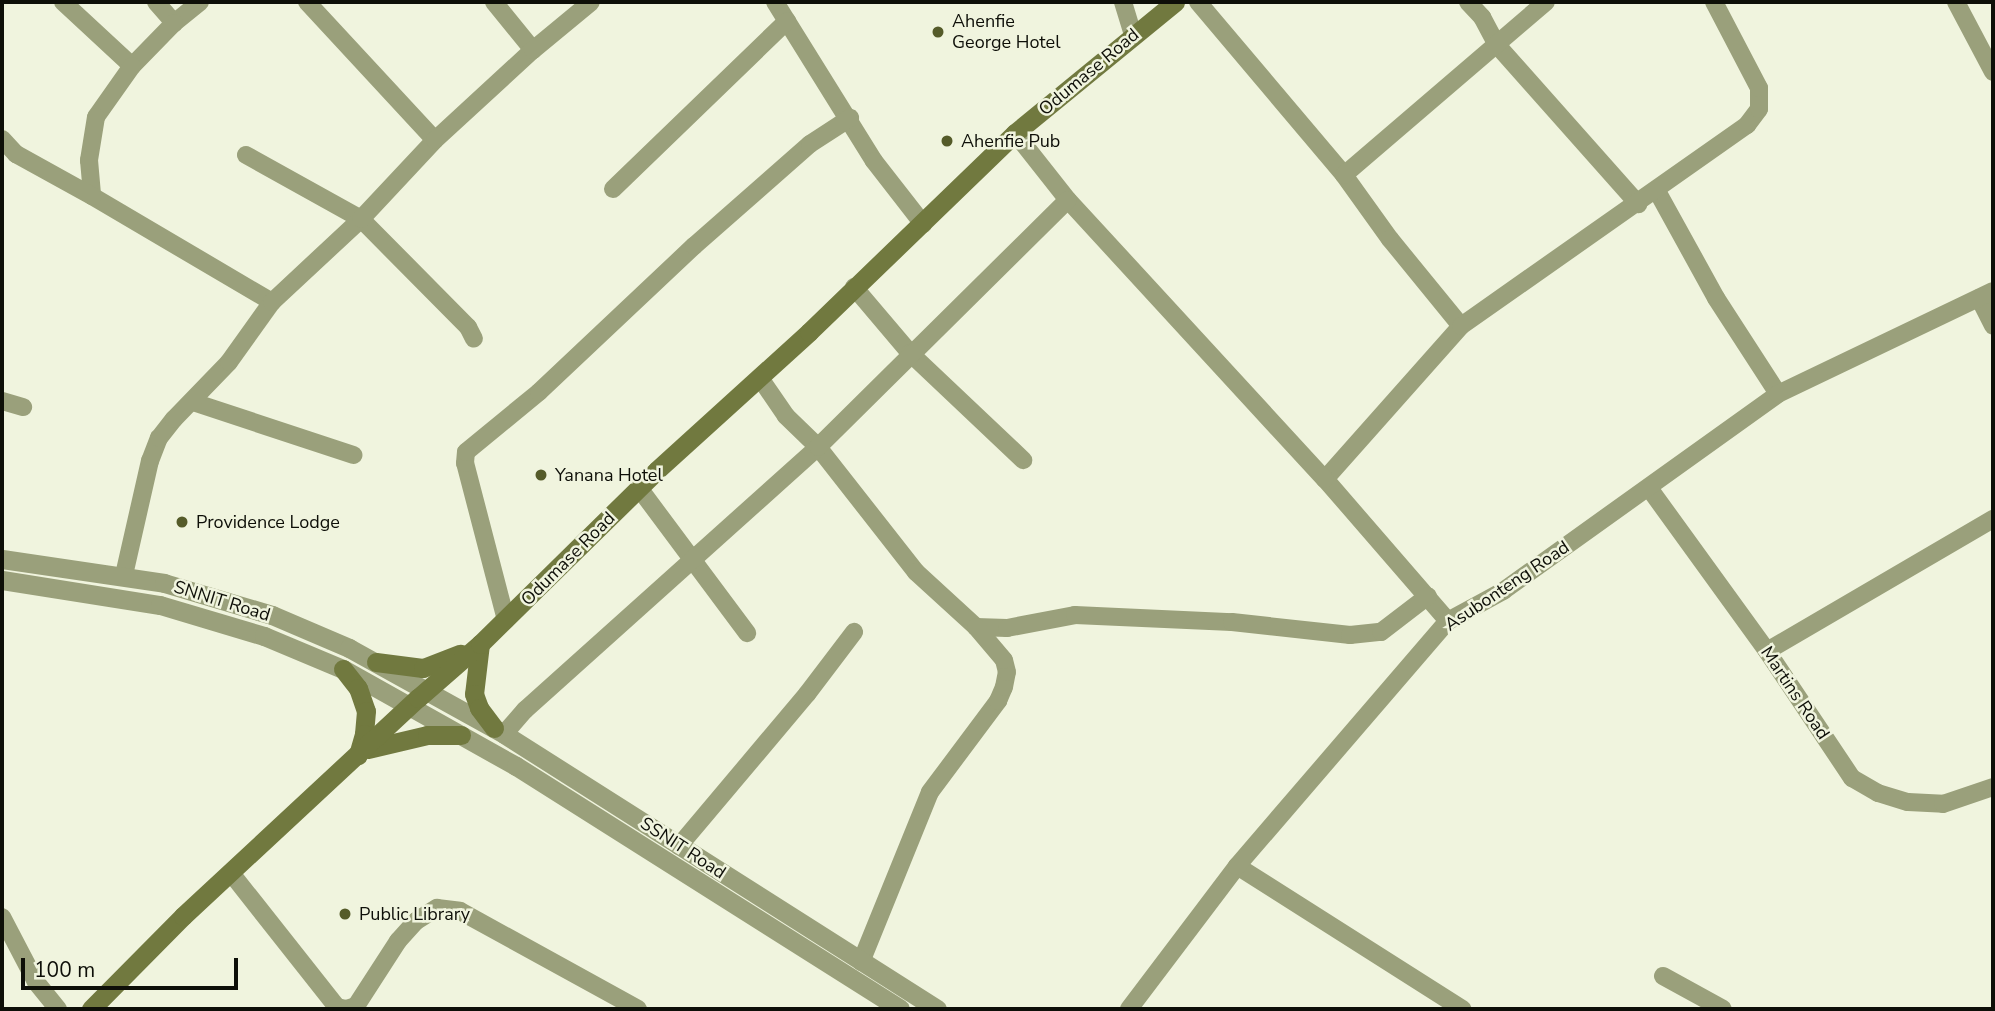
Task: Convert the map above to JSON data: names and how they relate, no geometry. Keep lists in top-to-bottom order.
{
  "streets": {
    "main road": ["Odumase Road"],
    "street": [
      "Asubonteng Road",
      "SNNIT Road",
      "Martins Road",
      "SSNIT Road"
    ]
  },
  "crossings": [
    ["Odumase Road", "SNNIT Road"],
    ["Odumase Road", "SSNIT Road"],
    ["Asubonteng Road", "Martins Road"],
    ["SNNIT Road", "SSNIT Road"]
  ],
  "places": [
    "Ahenfie George Hotel",
    "Ahenfie Pub",
    "Yanana Hotel",
    "Providence Lodge",
    "Public Library"
  ],
  "scale_bar": "100 m"
}
